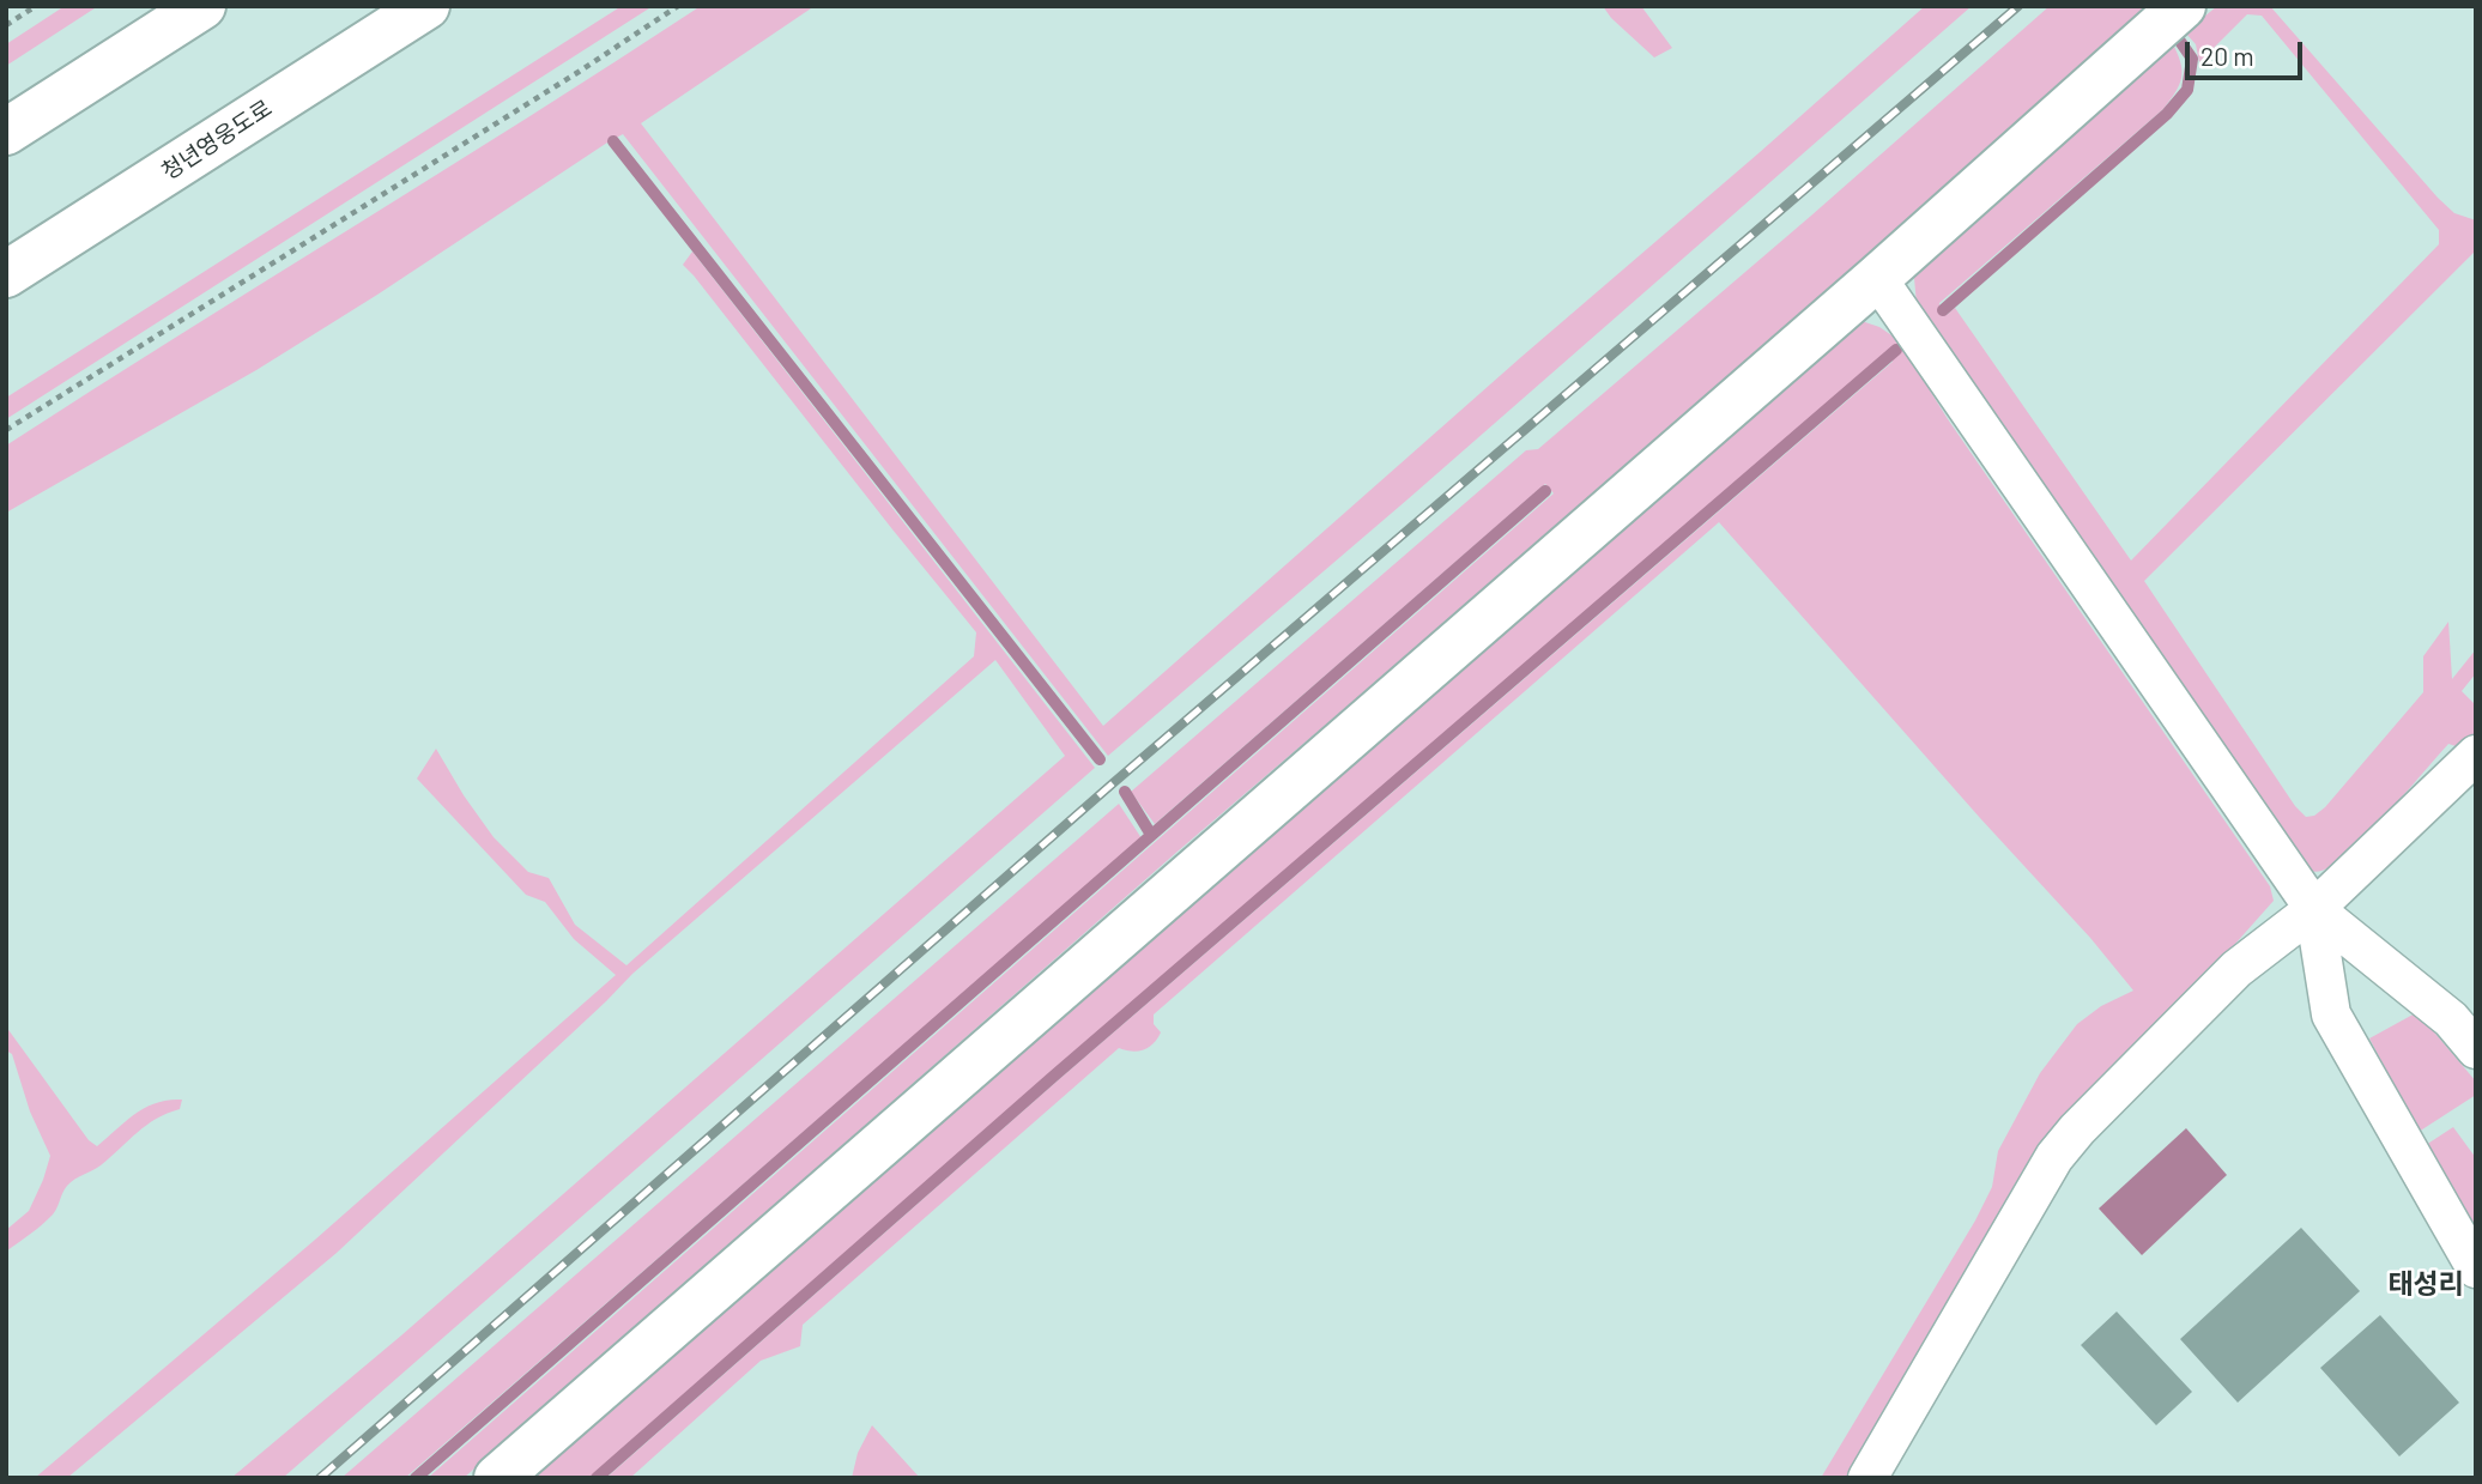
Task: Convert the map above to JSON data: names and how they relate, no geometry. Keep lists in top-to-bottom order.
{
  "streets": {
    "main road": ["청년영웅도로"]
  },
  "districts": ["태성리"],
  "scale_bar": "20 m"
}
